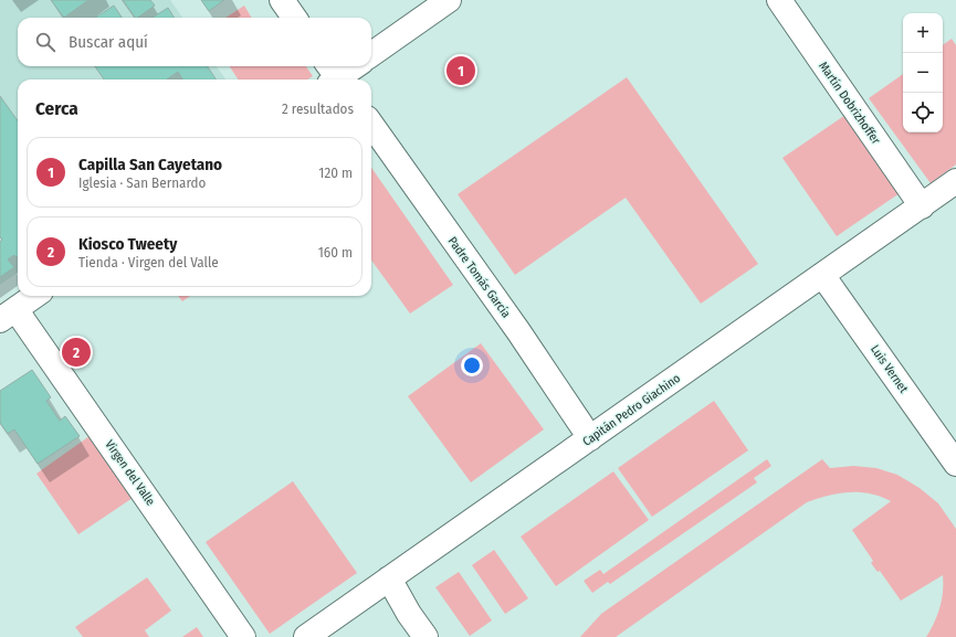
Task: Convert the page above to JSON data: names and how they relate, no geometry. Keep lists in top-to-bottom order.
{
  "streets": {
    "street": [
      "Martín Dobrizhoffer",
      "Padre Tomás García",
      "Luis Vernet",
      "Capitán Pedro Giachino",
      "Virgen del Valle"
    ]
  },
  "crossings": [
    ["Martín Dobrizhoffer", "Capitán Pedro Giachino"],
    ["Padre Tomás García", "Capitán Pedro Giachino"],
    ["Luis Vernet", "Capitán Pedro Giachino"]
  ],
  "page": {
    "map_buttons": ["+", "−"],
    "search": "Buscar aquí",
    "pins": ["1", "2"],
    "heading": ["Cerca", "2 resultados"],
    "list": [
      {
        "mark": "1",
        "name": "Capilla San Cayetano",
        "note": "Iglesia · San Bernardo",
        "value": "120 m"
      },
      {
        "mark": "2",
        "name": "Kiosco Tweety",
        "note": "Tienda · Virgen del Valle",
        "value": "160 m"
      }
    ]
  }
}
